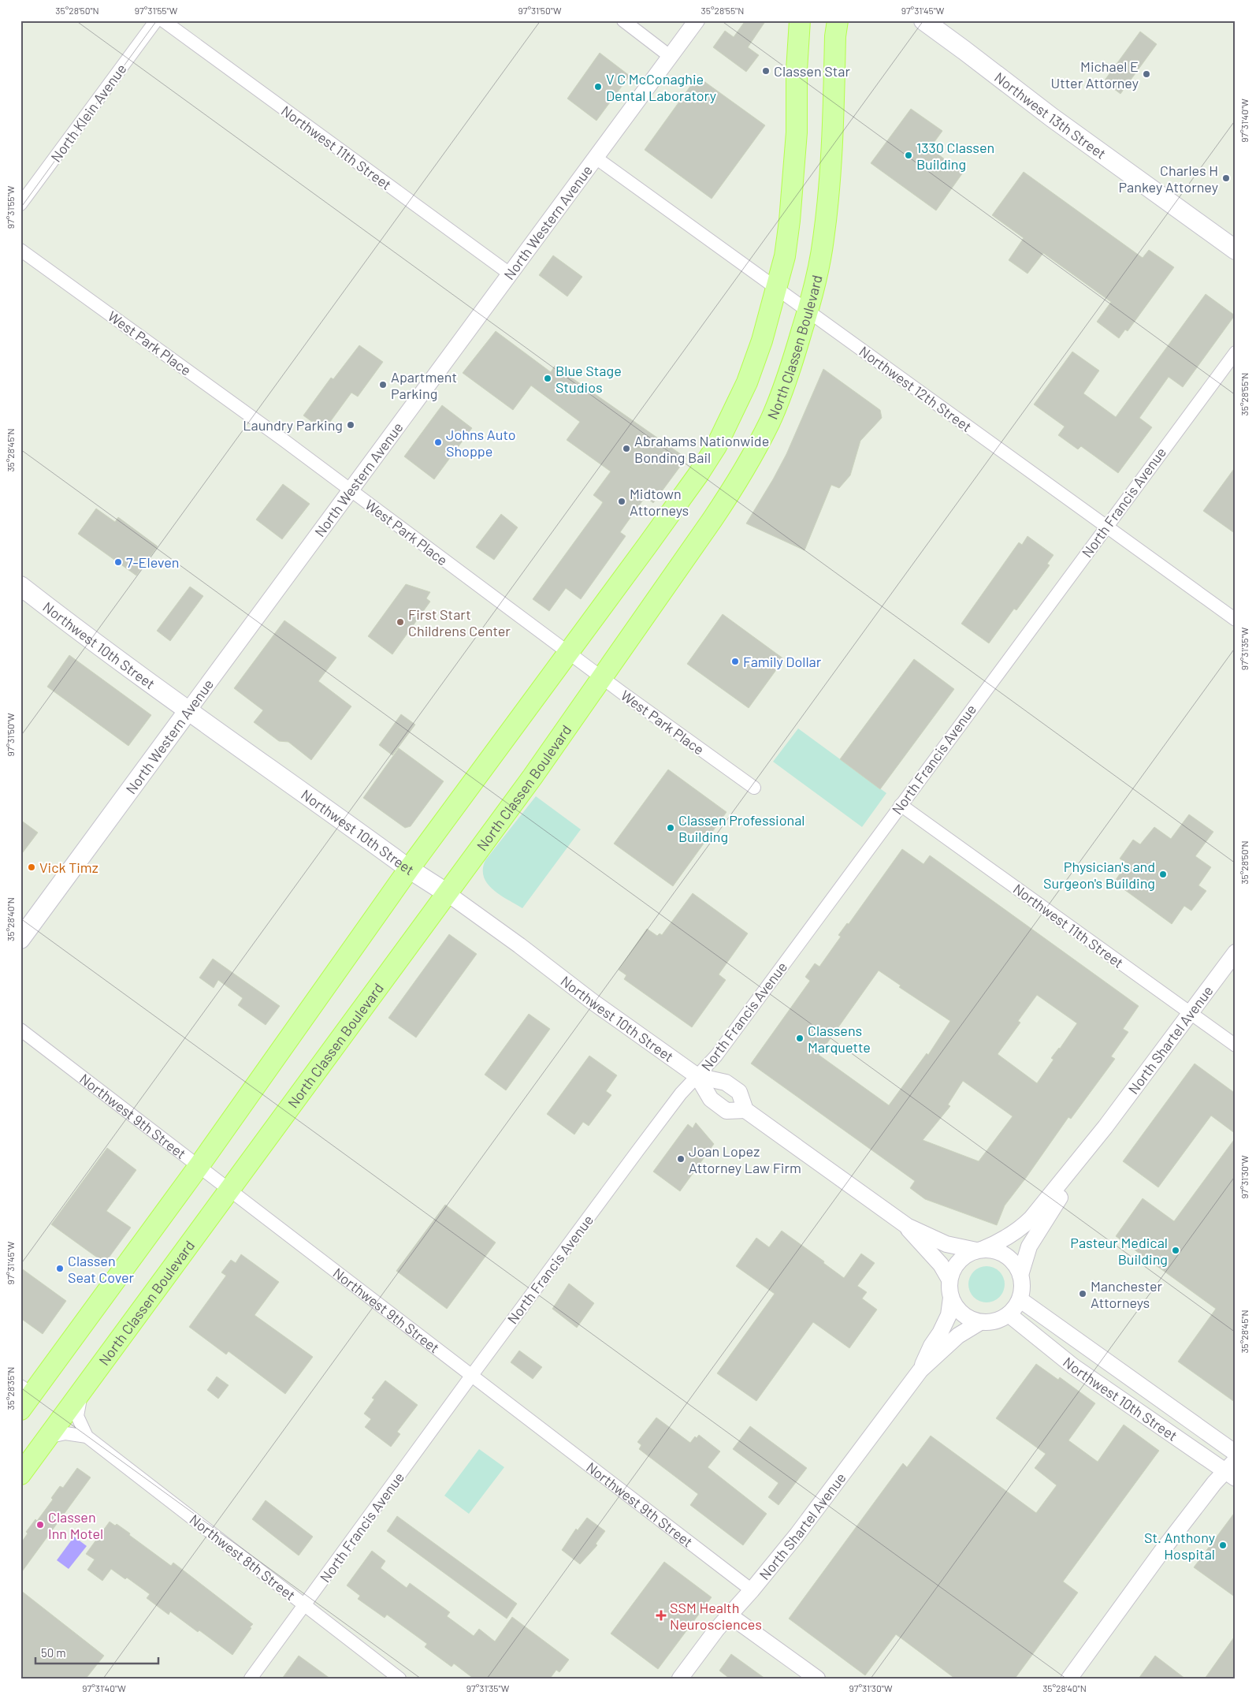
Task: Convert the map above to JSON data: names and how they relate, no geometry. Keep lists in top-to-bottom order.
{
  "streets": {
    "main road": [
      "Northwest 13th Street",
      "North Western Avenue",
      "North Classen Boulevard",
      "Northwest 10th Street"
    ],
    "street": [
      "North Klein Avenue",
      "Northwest 11th Street",
      "West Park Place",
      "Northwest 12th Street",
      "North Francis Avenue",
      "North Shartel Avenue",
      "Northwest 9th Street",
      "Northwest 8th Street"
    ]
  },
  "crossings": [
    ["Northwest 11th Street", "North Western Avenue"],
    ["Northwest 11th Street", "North Francis Avenue"],
    ["Northwest 11th Street", "North Shartel Avenue"],
    ["North Western Avenue", "West Park Place"],
    ["North Western Avenue", "Northwest 12th Street"],
    ["North Western Avenue", "Northwest 10th Street"],
    ["West Park Place", "North Classen Boulevard"],
    ["North Classen Boulevard", "Northwest 12th Street"],
    ["North Classen Boulevard", "Northwest 10th Street"],
    ["North Classen Boulevard", "Northwest 9th Street"],
    ["North Classen Boulevard", "Northwest 8th Street"],
    ["Northwest 12th Street", "North Francis Avenue"],
    ["North Francis Avenue", "Northwest 10th Street"],
    ["North Francis Avenue", "Northwest 9th Street"],
    ["North Francis Avenue", "Northwest 8th Street"],
    ["Northwest 10th Street", "North Shartel Avenue"],
    ["North Shartel Avenue", "Northwest 9th Street"]
  ],
  "places": {
    "other": [
      "Classen Star",
      "Michael E Utter Attorney",
      "V C McConaghie Dental Laboratory",
      "1330 Classen Building",
      "Charles H Pankey Attorney",
      "Blue Stage Studios",
      "Apartment Parking",
      "Laundry Parking",
      "Johns Auto Shoppe",
      "Abrahams Nationwide Bonding Bail",
      "Midtown Attorneys",
      "7-Eleven",
      "First Start Childrens Center",
      "Family Dollar",
      "Classen Professional Building",
      "Vick Timz",
      "Physician's and Surgeon's Building",
      "Classens Marquette",
      "Joan Lopez Attorney Law Firm",
      "Pasteur Medical Building",
      "Classen Seat Cover",
      "Manchester Attorneys",
      "Classen Inn Motel",
      "St. Anthony Hospital"
    ],
    "health": ["SSM Health Neurosciences"]
  },
  "scale_bar": "50 m",
  "coordinates": [
    "35°28'50\"N",
    "97°31'55\"W",
    "97°31'50\"W",
    "35°28'55\"N",
    "97°31'45\"W",
    "97°31'40\"W",
    "35°28'45\"N",
    "97°31'35\"W",
    "35°28'40\"N",
    "97°31'30\"W",
    "35°28'35\"N"
  ]
}
